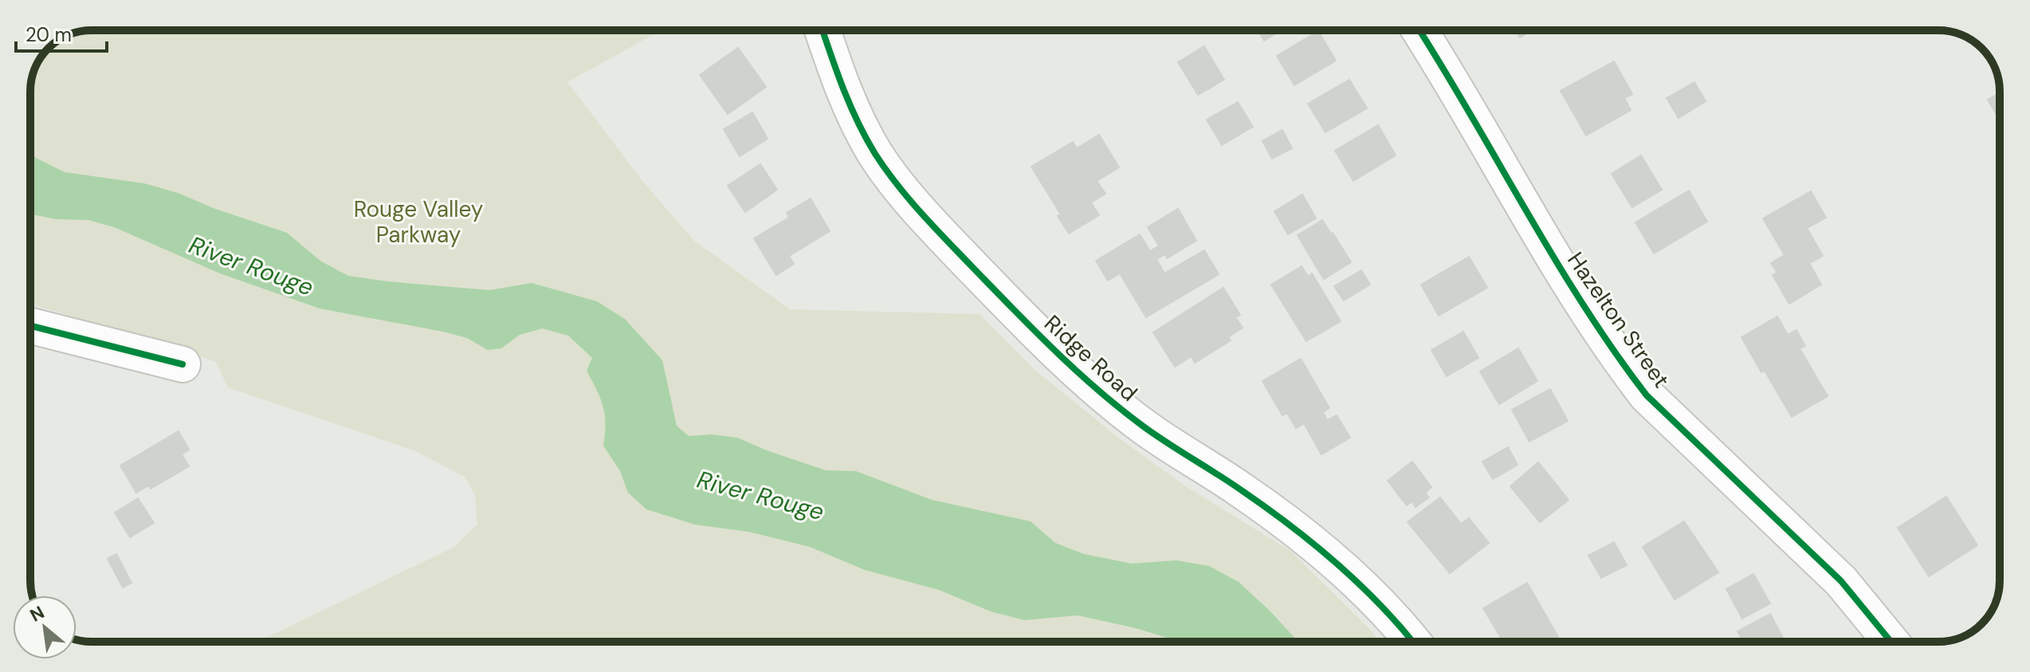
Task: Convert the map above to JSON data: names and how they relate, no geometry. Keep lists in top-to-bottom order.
{
  "streets": {
    "street": ["Hazelton Street", "Ridge Road"]
  },
  "water": ["River Rouge"],
  "parks": ["Rouge Valley Parkway"],
  "scale_bar": "20 m",
  "north": "top left"
}
